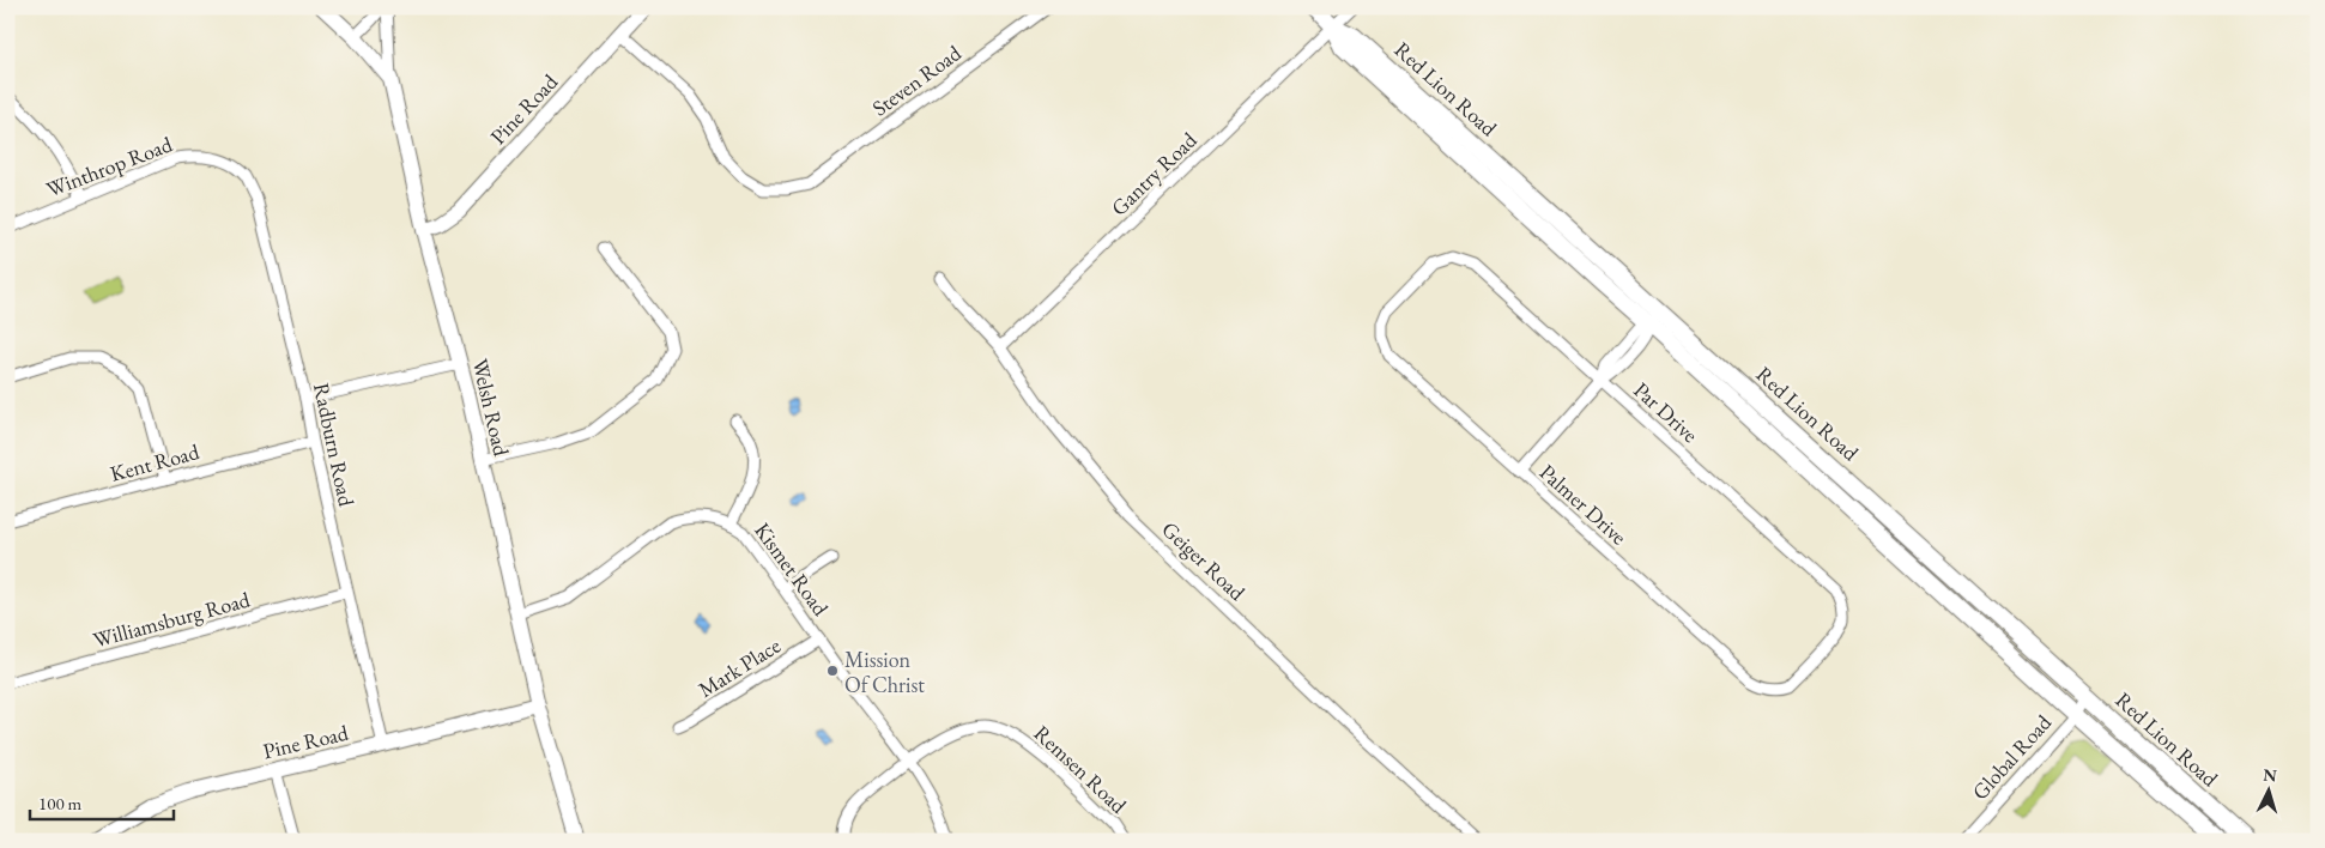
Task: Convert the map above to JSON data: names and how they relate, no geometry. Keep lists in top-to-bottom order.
{
  "streets": {
    "main road": ["Red Lion Road", "Pine Road", "Welsh Road"],
    "street": [
      "Steven Road",
      "Winthrop Road",
      "Gantry Road",
      "Par Drive",
      "Radburn Road",
      "Kent Road",
      "Palmer Drive",
      "Geiger Road",
      "Kismet Road",
      "Williamsburg Road",
      "Mark Place",
      "Global Road",
      "Remsen Road"
    ]
  },
  "crossings": [
    ["Steven Road", "Pine Road"],
    ["Red Lion Road", "Gantry Road"],
    ["Red Lion Road", "Global Road"],
    ["Pine Road", "Welsh Road"],
    ["Pine Road", "Radburn Road"],
    ["Winthrop Road", "Radburn Road"],
    ["Gantry Road", "Geiger Road"],
    ["Welsh Road", "Kismet Road"],
    ["Par Drive", "Palmer Drive"],
    ["Radburn Road", "Kent Road"],
    ["Radburn Road", "Williamsburg Road"],
    ["Kismet Road", "Mark Place"],
    ["Kismet Road", "Remsen Road"]
  ],
  "places": ["Mission Of Christ"],
  "scale_bar": "100 m",
  "north": "top"
}
